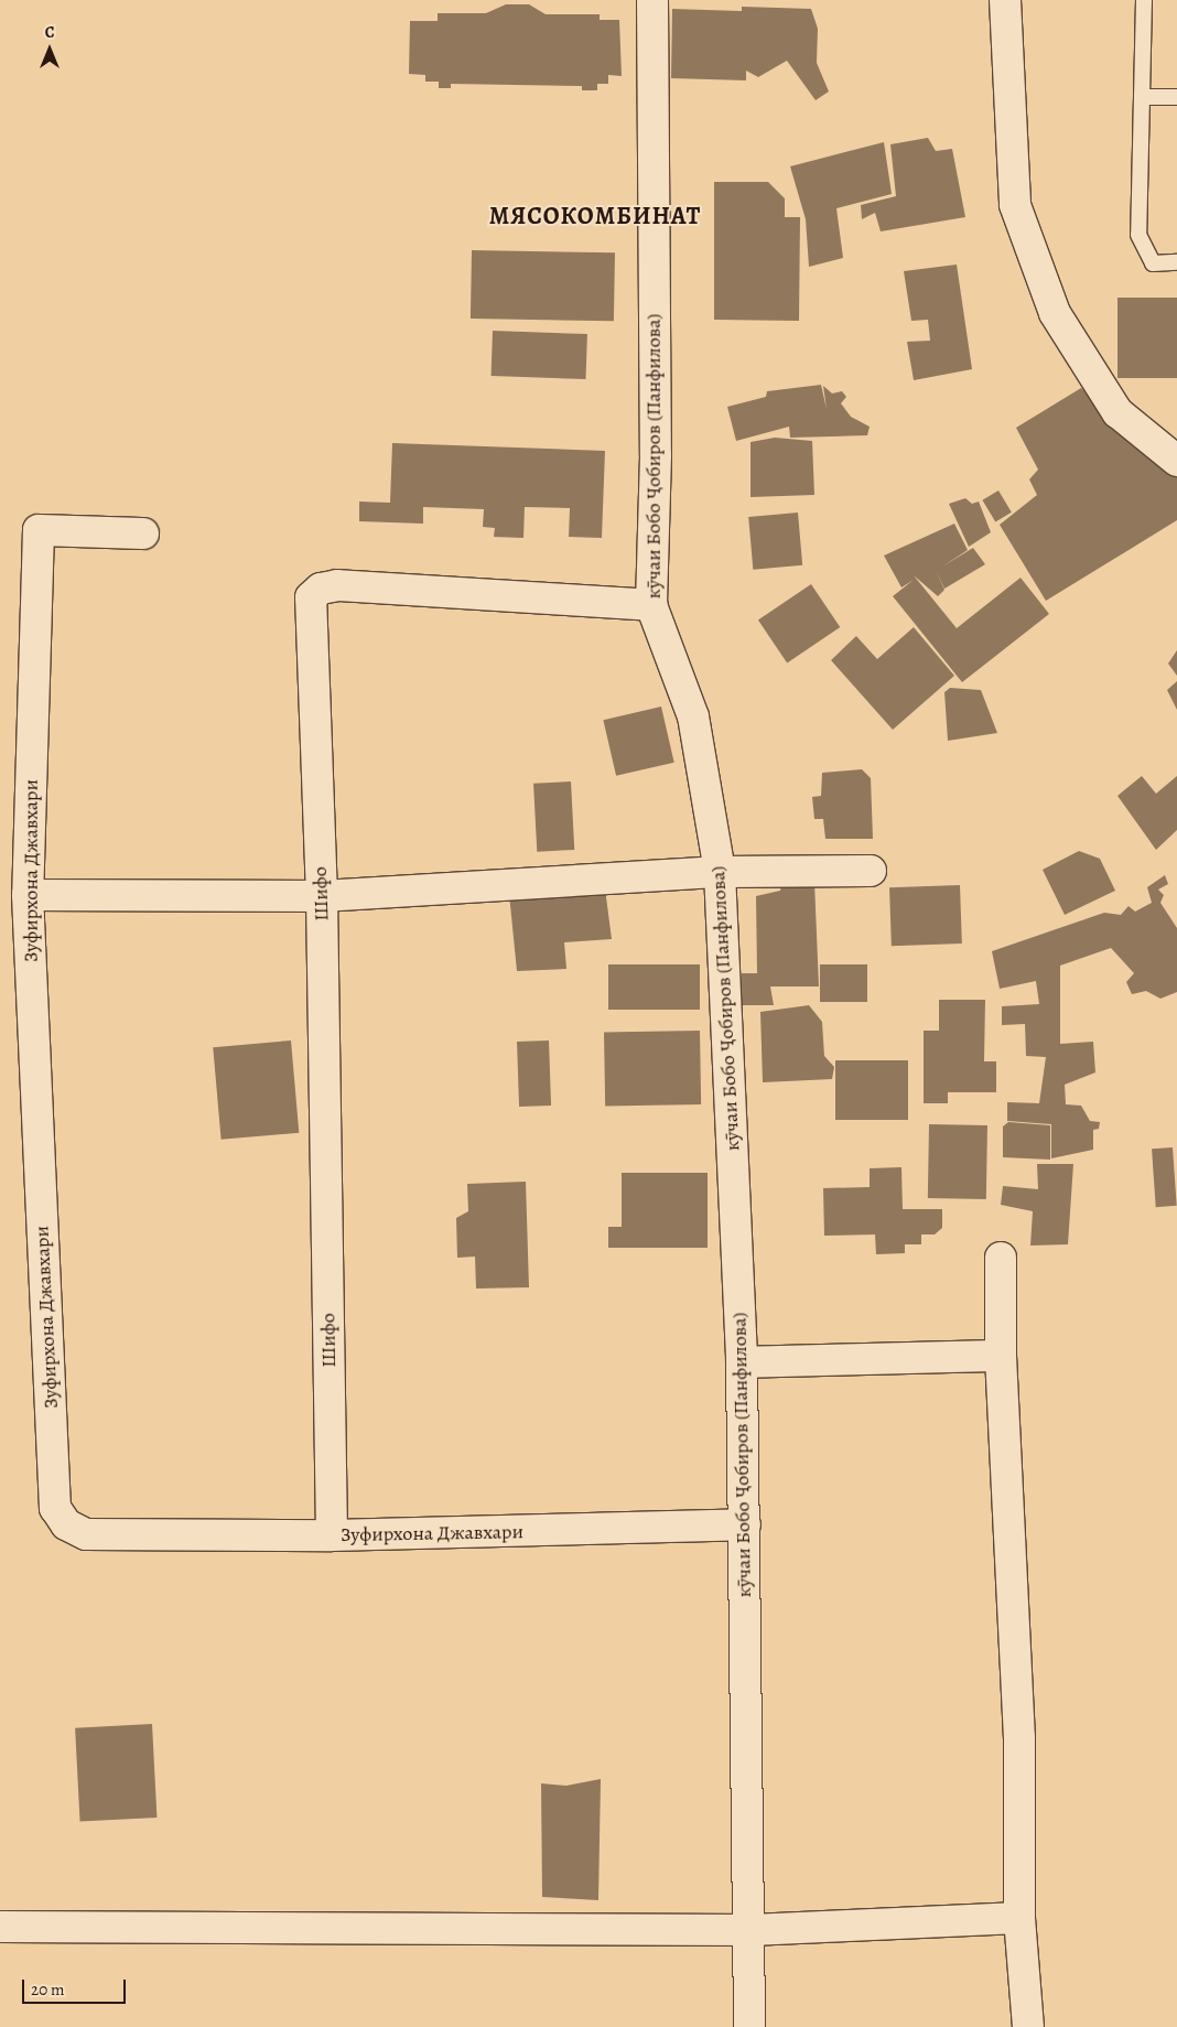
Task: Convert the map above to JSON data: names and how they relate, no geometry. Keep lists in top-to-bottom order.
{
  "streets": {
    "street": ["кӯчаи Бобо Ҷобиров (Панфилова)", "Зуфирхона Джавхари", "Шифо"]
  },
  "crossings": [
    ["кӯчаи Бобо Ҷобиров (Панфилова)", "Зуфирхона Джавхари"],
    ["кӯчаи Бобо Ҷобиров (Панфилова)", "Шифо"],
    ["Зуфирхона Джавхари", "Шифо"]
  ],
  "districts": ["МЯСОКОМБИНАТ"],
  "scale_bar": "20 m",
  "north": "top"
}
